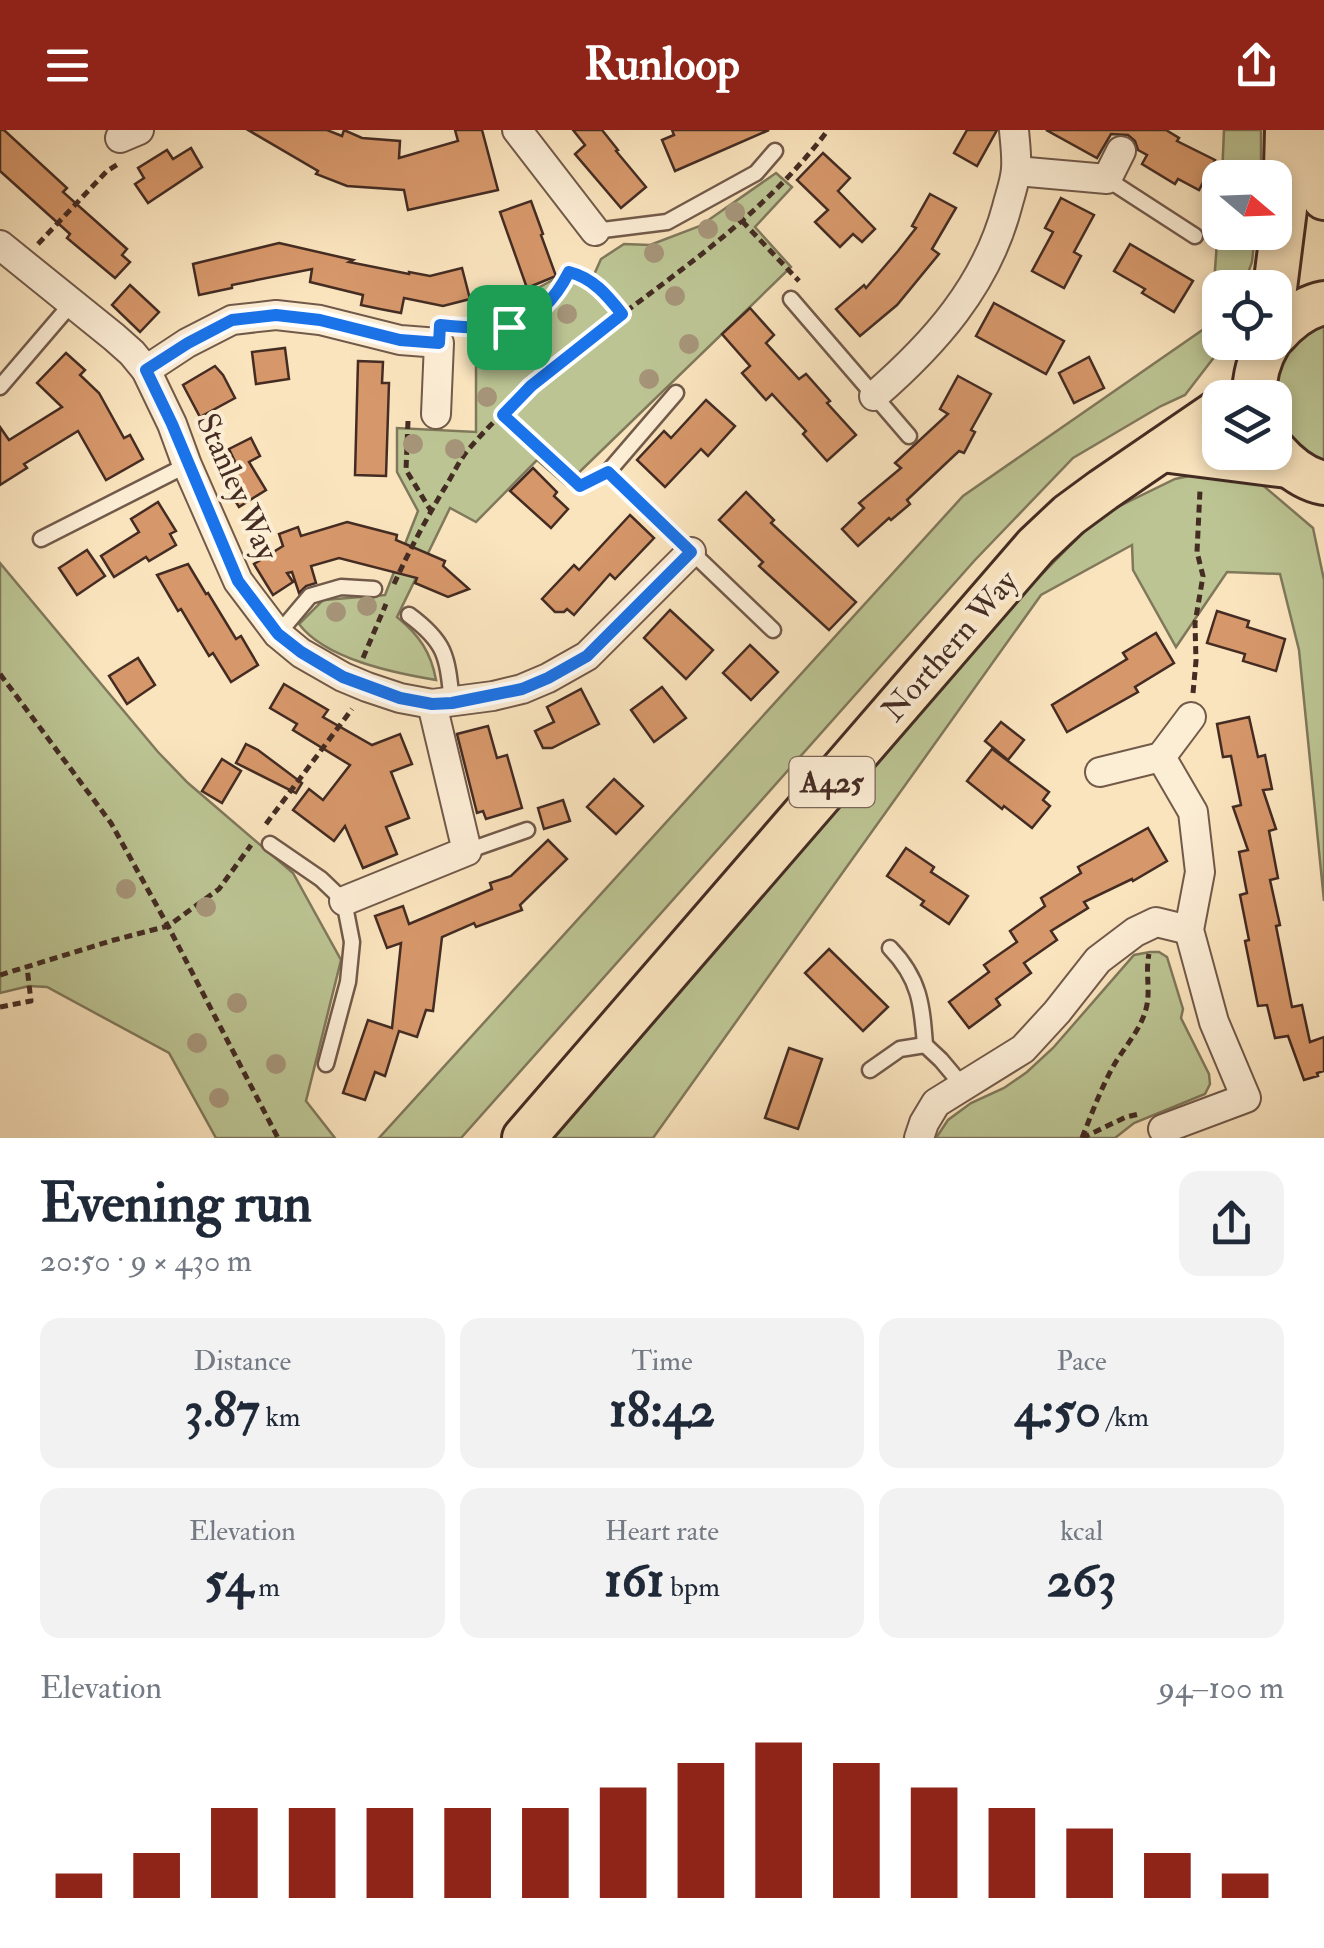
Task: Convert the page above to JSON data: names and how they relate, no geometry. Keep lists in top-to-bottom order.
{
  "streets": {
    "main road": ["Northern Way", "A425"],
    "street": ["Stanley Way"]
  },
  "north": "right",
  "page": {
    "header": "Runloop",
    "heading": ["Evening run", "20:50 · 9 × 430 m"],
    "stats": [
      ["Distance", "3.87 km"],
      ["Time", "18:42"],
      ["Pace", "4:50 /km"],
      ["Elevation", "54 m"],
      ["Heart rate", "161 bpm"],
      ["kcal", "263"]
    ],
    "chart": ["Elevation", "94–100 m"]
  }
}
